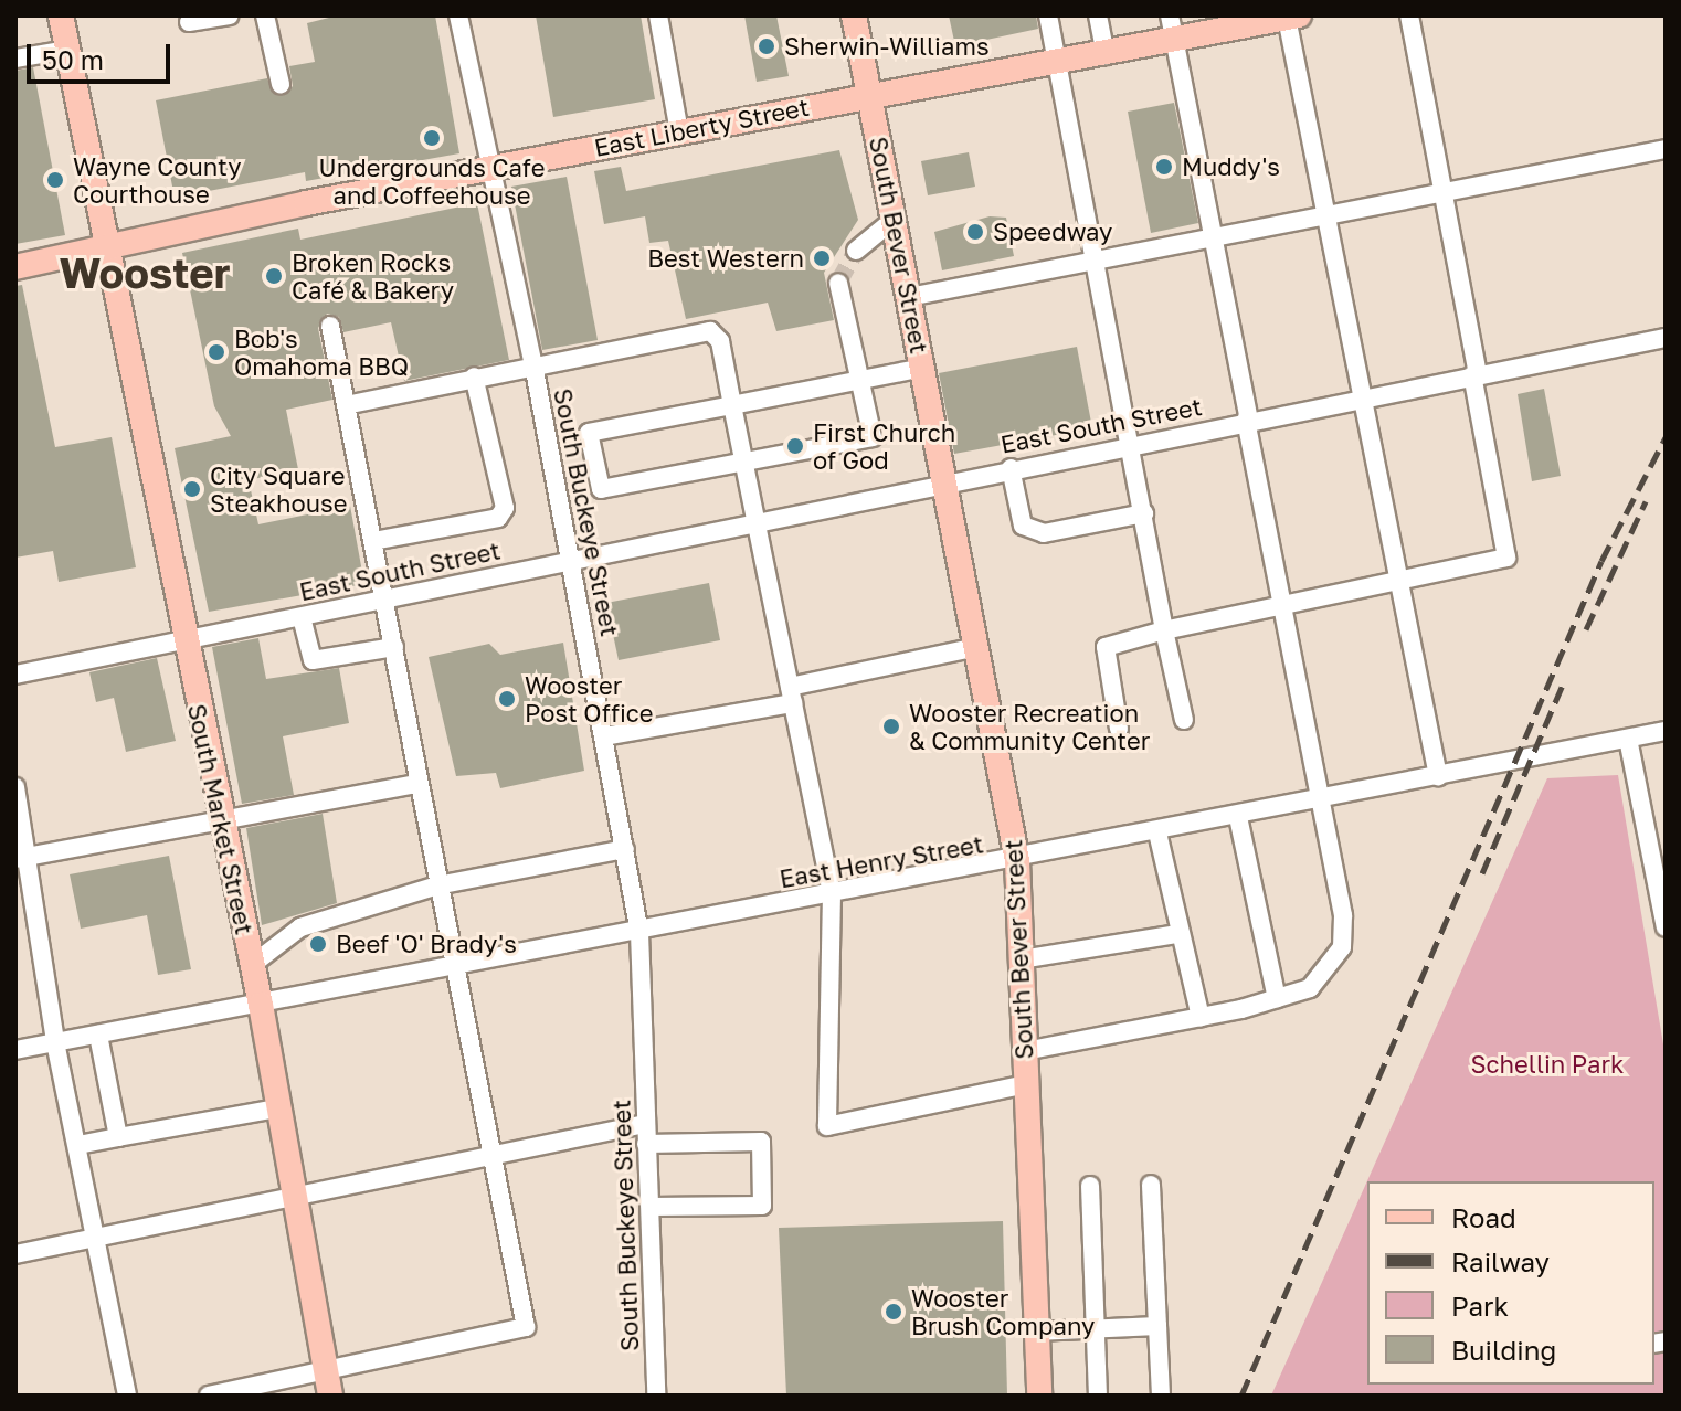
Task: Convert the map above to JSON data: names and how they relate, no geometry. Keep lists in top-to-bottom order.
{
  "streets": {
    "main road": ["East Liberty Street", "South Bever Street", "South Market Street"],
    "street": ["East South Street", "South Buckeye Street", "East Henry Street"]
  },
  "crossings": [
    ["East Liberty Street", "South Bever Street"],
    ["East Liberty Street", "South Buckeye Street"],
    ["East Liberty Street", "South Market Street"],
    ["South Bever Street", "East South Street"],
    ["South Bever Street", "East Henry Street"],
    ["East South Street", "South Buckeye Street"],
    ["East South Street", "South Market Street"],
    ["South Buckeye Street", "East Henry Street"],
    ["South Market Street", "East Henry Street"]
  ],
  "districts": ["Wooster"],
  "parks": ["Schellin Park"],
  "places": [
    "Sherwin-Williams",
    "Undergrounds Cafe and Coffeehouse",
    "Muddy's",
    "Wayne County Courthouse",
    "Speedway",
    "Best Western",
    "Broken Rocks Café & Bakery",
    "Bob's Omahoma BBQ",
    "First Church of God",
    "City Square Steakhouse",
    "Wooster Post Office",
    "Wooster Recreation & Community Center",
    "Beef 'O' Brady's",
    "Wooster Brush Company"
  ],
  "legend": [
    "Road",
    "Railway",
    "Park",
    "Building"
  ],
  "scale_bar": "50 m"
}
